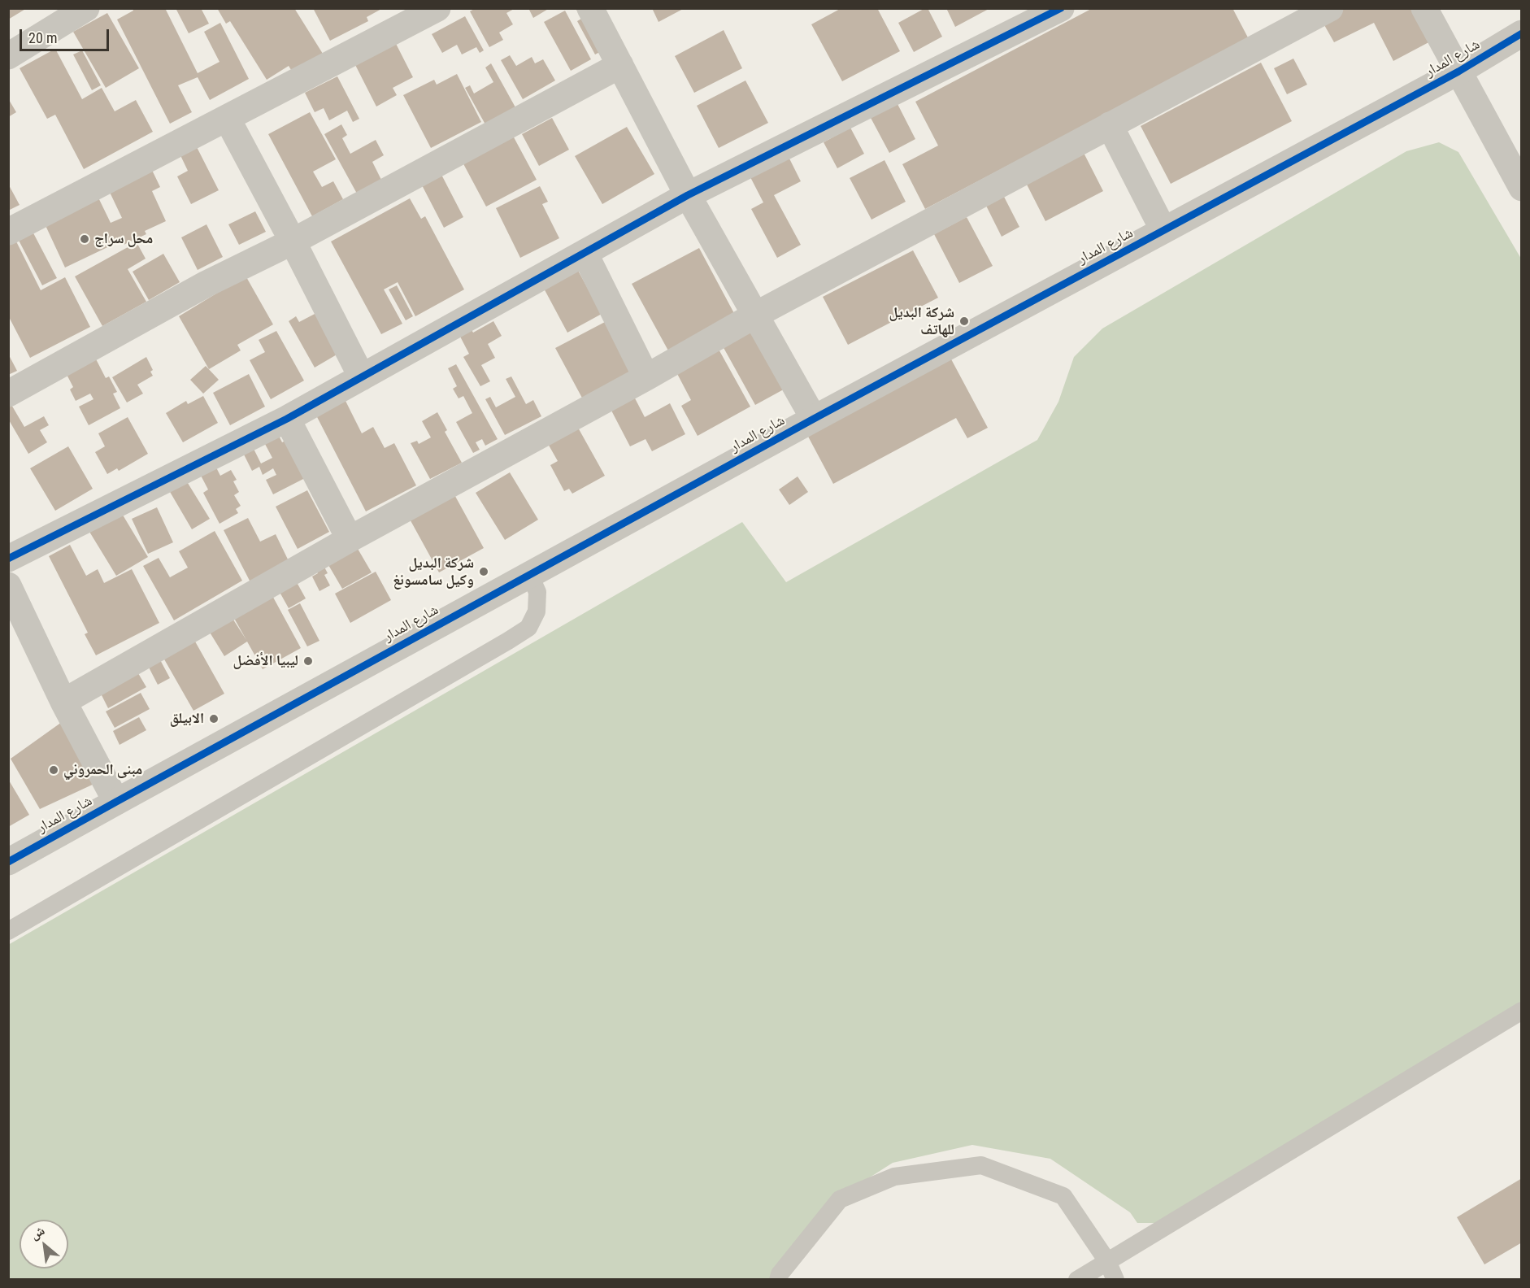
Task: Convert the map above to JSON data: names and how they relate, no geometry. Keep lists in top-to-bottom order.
{
  "streets": {
    "street": ["شارع المدار"]
  },
  "places": [
    "محل سراج",
    "شركة البديل للهاتف",
    "شركة البديل وكيل سامسونغ",
    "ليبيا الأفضل",
    "الابيلق",
    "مبنى الحمروني"
  ],
  "scale_bar": "20 m",
  "north": "top left"
}
